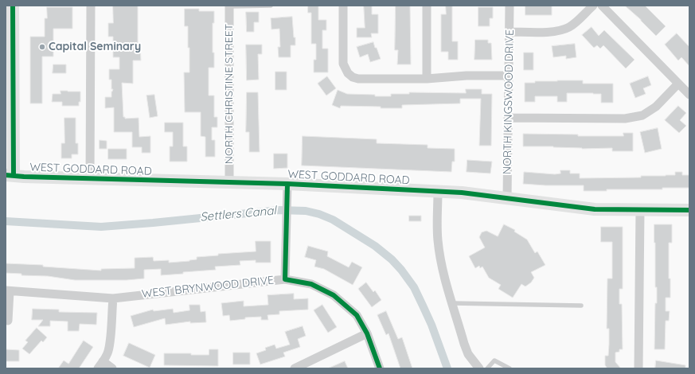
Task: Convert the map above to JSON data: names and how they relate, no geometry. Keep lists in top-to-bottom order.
{
  "streets": {
    "street": [
      "NORTH CHRISTINE STREET",
      "NORTH KINGSWOOD DRIVE",
      "WEST GODDARD ROAD",
      "WEST BRYNWOOD DRIVE"
    ]
  },
  "crossings": [
    ["NORTH CHRISTINE STREET", "WEST GODDARD ROAD"],
    ["NORTH KINGSWOOD DRIVE", "WEST GODDARD ROAD"]
  ],
  "water": ["Settlers Canal"],
  "places": ["Capital Seminary"]
}
